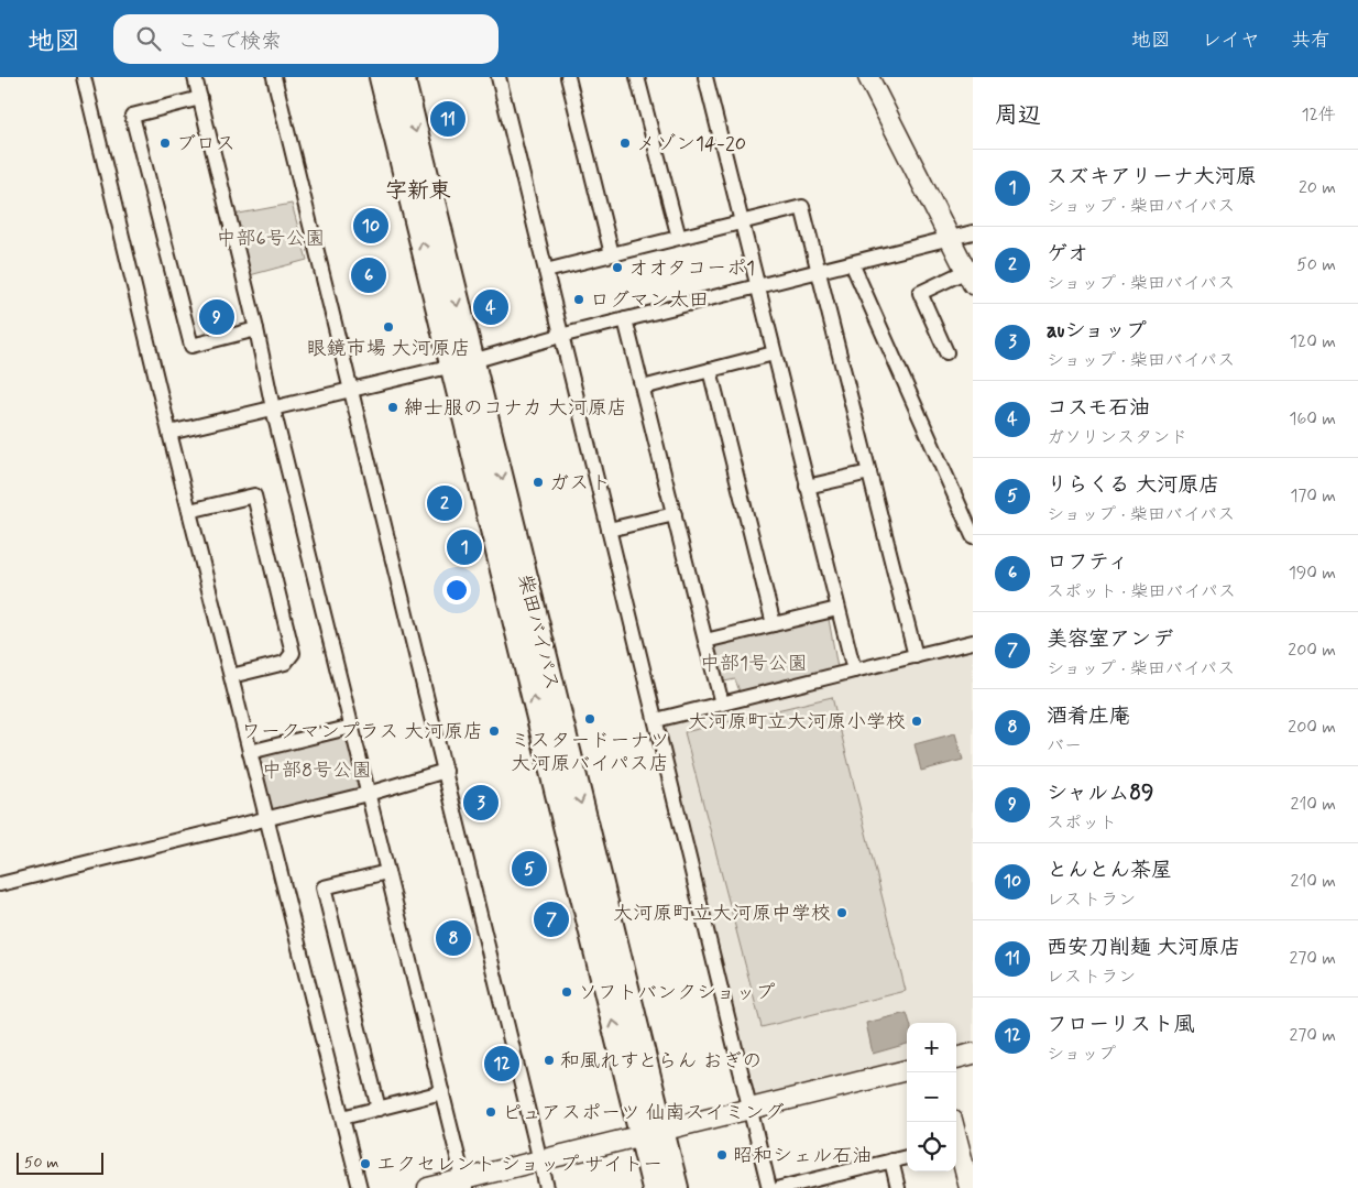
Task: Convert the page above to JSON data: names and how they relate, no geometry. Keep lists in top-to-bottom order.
{
  "streets": {
    "highway": ["柴田バイパス"]
  },
  "districts": ["字新東"],
  "parks": ["中部6号公園", "中部1号公園", "中部8号公園"],
  "places": [
    "ブロス",
    "メゾン14-20",
    "オオタコーポ1",
    "ログマン太田",
    "眼鏡市場 大河原店",
    "紳士服のコナカ 大河原店",
    "ガスト",
    "ミスタードーナツ 大河原バイパス店",
    "大河原町立大河原小学校",
    "ワークマンプラス 大河原店",
    "大河原町立大河原中学校",
    "ソフトバンクショップ",
    "和風れすとらん おぎの",
    "ピュアスポーツ 仙南スイミング",
    "昭和シェル石油",
    "エクセレント ショップ サイトー"
  ],
  "scale_bar": "50 m",
  "page": {
    "header": "地図",
    "search": "ここで検索",
    "nav": ["地図", "レイヤ", "共有"],
    "heading": ["周辺", "12件"],
    "pins": [
      "11",
      "10",
      "6",
      "4",
      "9",
      "2",
      "1",
      "3",
      "5",
      "7",
      "8",
      "12"
    ],
    "list": [
      {
        "mark": "1",
        "name": "スズキアリーナ大河原",
        "note": "ショップ · 柴田バイパス",
        "value": "20 m"
      },
      {
        "mark": "2",
        "name": "ゲオ",
        "note": "ショップ · 柴田バイパス",
        "value": "50 m"
      },
      {
        "mark": "3",
        "name": "auショップ",
        "note": "ショップ · 柴田バイパス",
        "value": "120 m"
      },
      {
        "mark": "4",
        "name": "コスモ石油",
        "note": "ガソリンスタンド",
        "value": "160 m"
      },
      {
        "mark": "5",
        "name": "りらくる 大河原店",
        "note": "ショップ · 柴田バイパス",
        "value": "170 m"
      },
      {
        "mark": "6",
        "name": "ロフティ",
        "note": "スポット · 柴田バイパス",
        "value": "190 m"
      },
      {
        "mark": "7",
        "name": "美容室アンデ",
        "note": "ショップ · 柴田バイパス",
        "value": "200 m"
      },
      {
        "mark": "8",
        "name": "酒肴庄庵",
        "note": "バー",
        "value": "200 m"
      },
      {
        "mark": "9",
        "name": "シャルム89",
        "note": "スポット",
        "value": "210 m"
      },
      {
        "mark": "10",
        "name": "とんとん茶屋",
        "note": "レストラン",
        "value": "210 m"
      },
      {
        "mark": "11",
        "name": "西安刀削麺 大河原店",
        "note": "レストラン",
        "value": "270 m"
      },
      {
        "mark": "12",
        "name": "フローリスト風",
        "note": "ショップ",
        "value": "270 m"
      }
    ],
    "map_buttons": ["+", "−"],
    "scale": "50 m"
  }
}
